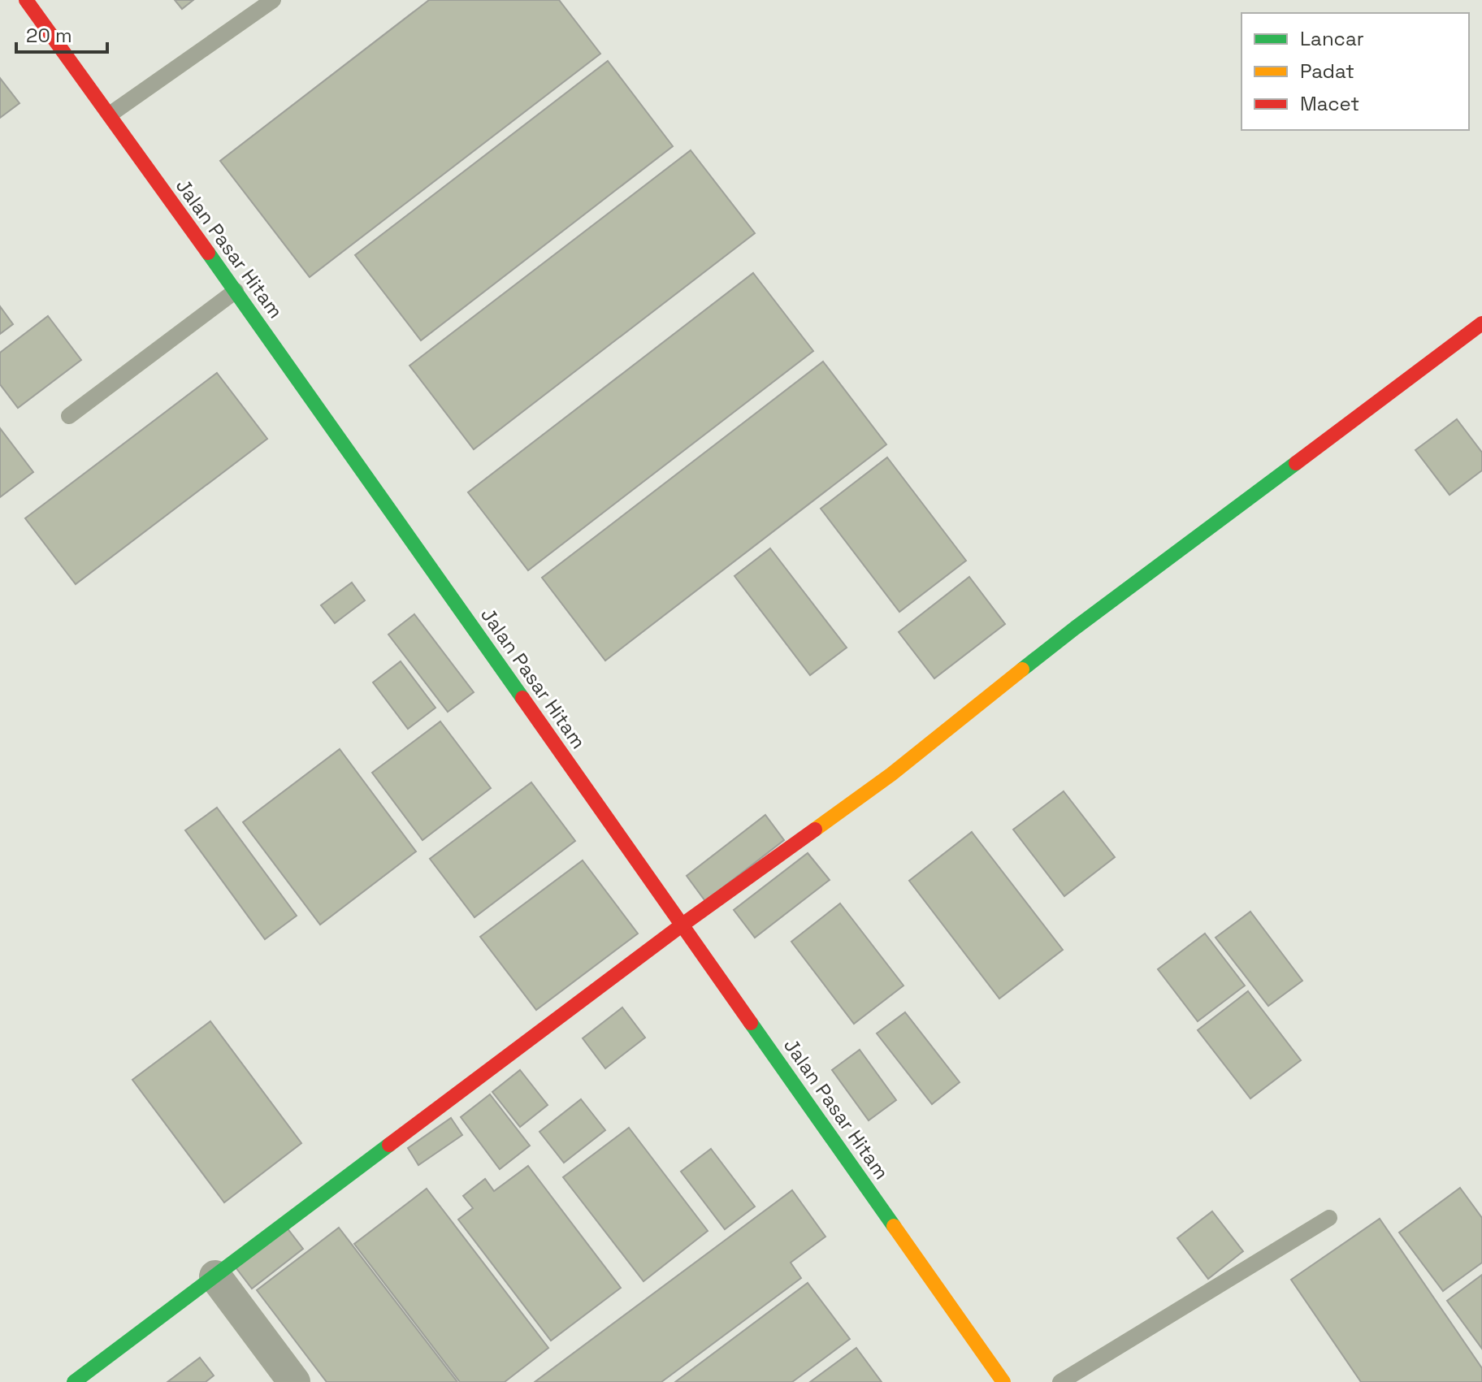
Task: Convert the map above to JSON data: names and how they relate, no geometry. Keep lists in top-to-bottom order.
{
  "streets": {
    "street": ["Jalan Pasar Hitam"]
  },
  "legend": ["Lancar", "Padat", "Macet"],
  "scale_bar": "20 m"
}
